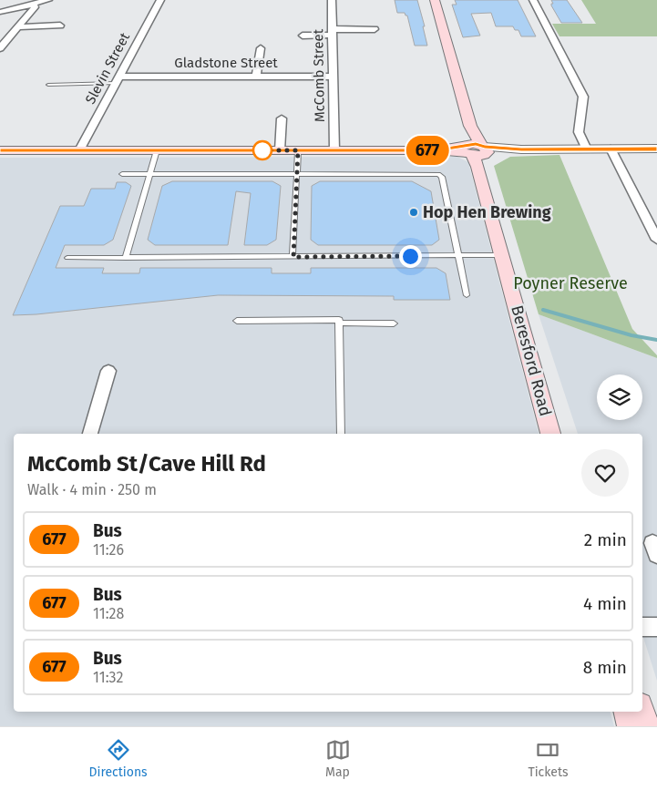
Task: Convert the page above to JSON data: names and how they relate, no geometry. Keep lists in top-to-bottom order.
{
  "streets": {
    "main road": ["Beresford Road"],
    "street": ["Gladstone Street", "Slevin Street", "McComb Street"]
  },
  "crossings": [
    ["Gladstone Street", "Slevin Street"],
    ["Gladstone Street", "McComb Street"]
  ],
  "parks": ["Poyner Reserve"],
  "places": ["Hop Hen Brewing"],
  "lines": ["bus line 677"],
  "page": {
    "on_map": "677",
    "heading": ["McComb St/Cave Hill Rd", "Walk · 4 min · 250 m"],
    "list": [
      {
        "mark": "677",
        "name": "Bus",
        "note": "11:26",
        "value": "2 min"
      },
      {
        "mark": "677",
        "name": "Bus",
        "note": "11:28",
        "value": "4 min"
      },
      {
        "mark": "677",
        "name": "Bus",
        "note": "11:32",
        "value": "8 min"
      }
    ],
    "tabs": ["Directions", "Map", "Tickets"]
  }
}
